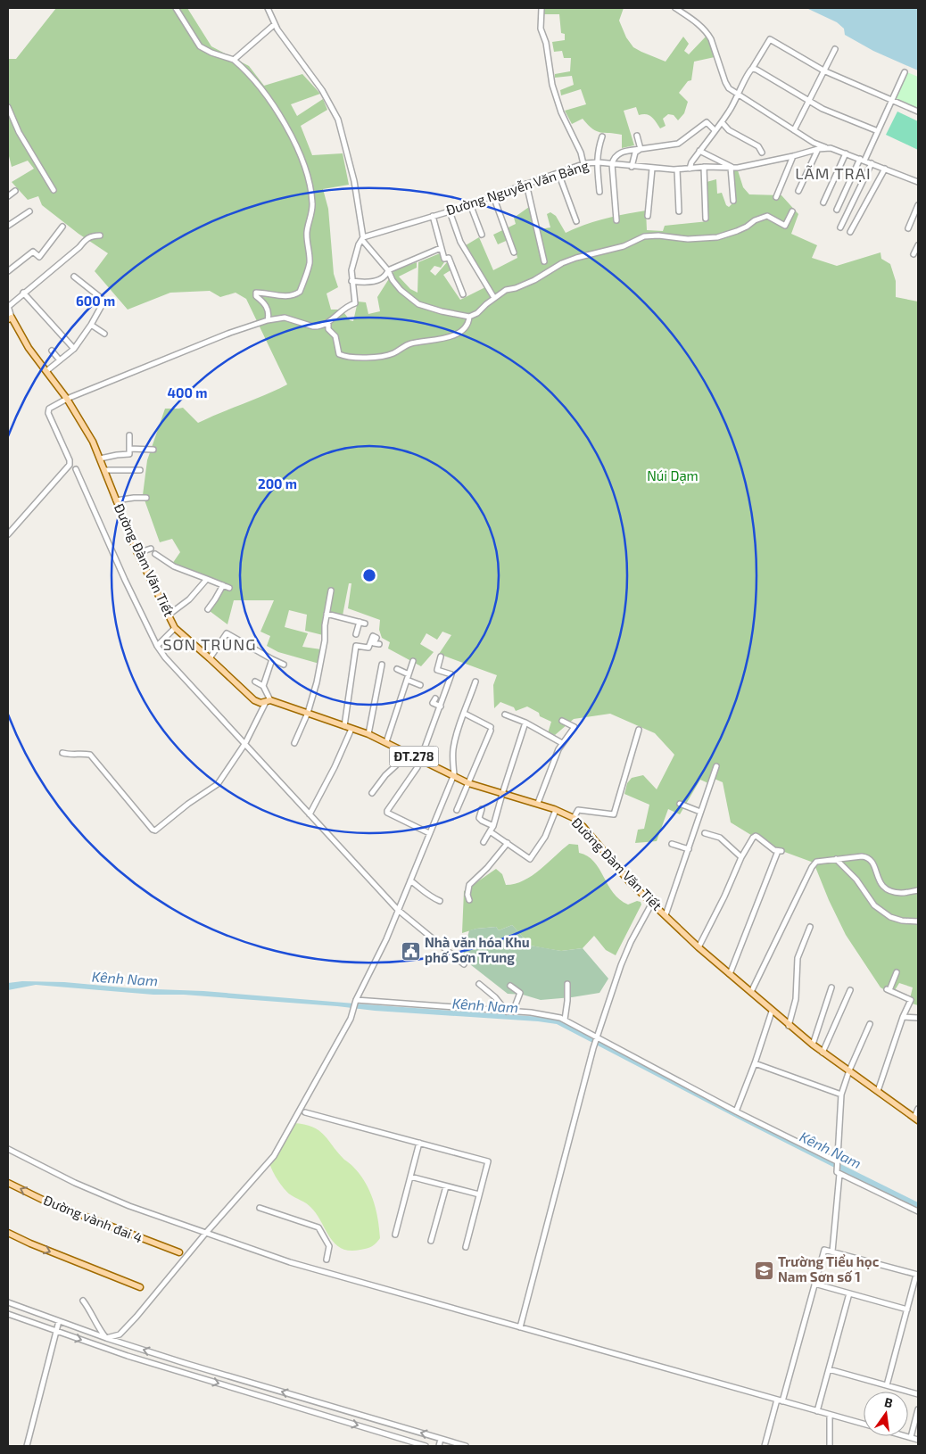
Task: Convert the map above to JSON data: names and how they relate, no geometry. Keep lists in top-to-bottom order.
{
  "streets": {
    "main road": ["Đường Đàm Văn Tiết", "ĐT.278", "Đường vành đai 4"],
    "street": ["Đường Nguyễn Văn Bảng"]
  },
  "districts": ["LÃM TRẠI", "SƠN TRUNG"],
  "water": ["Kênh Nam"],
  "parks": ["Núi Dạm"],
  "places": {
    "public building": ["Nhà văn hóa Khu phố Sơn Trung"],
    "school or university": ["Trường Tiểu học Nam Sơn số 1"]
  },
  "north": "top",
  "rings": ["600 m", "400 m", "200 m"]
}
